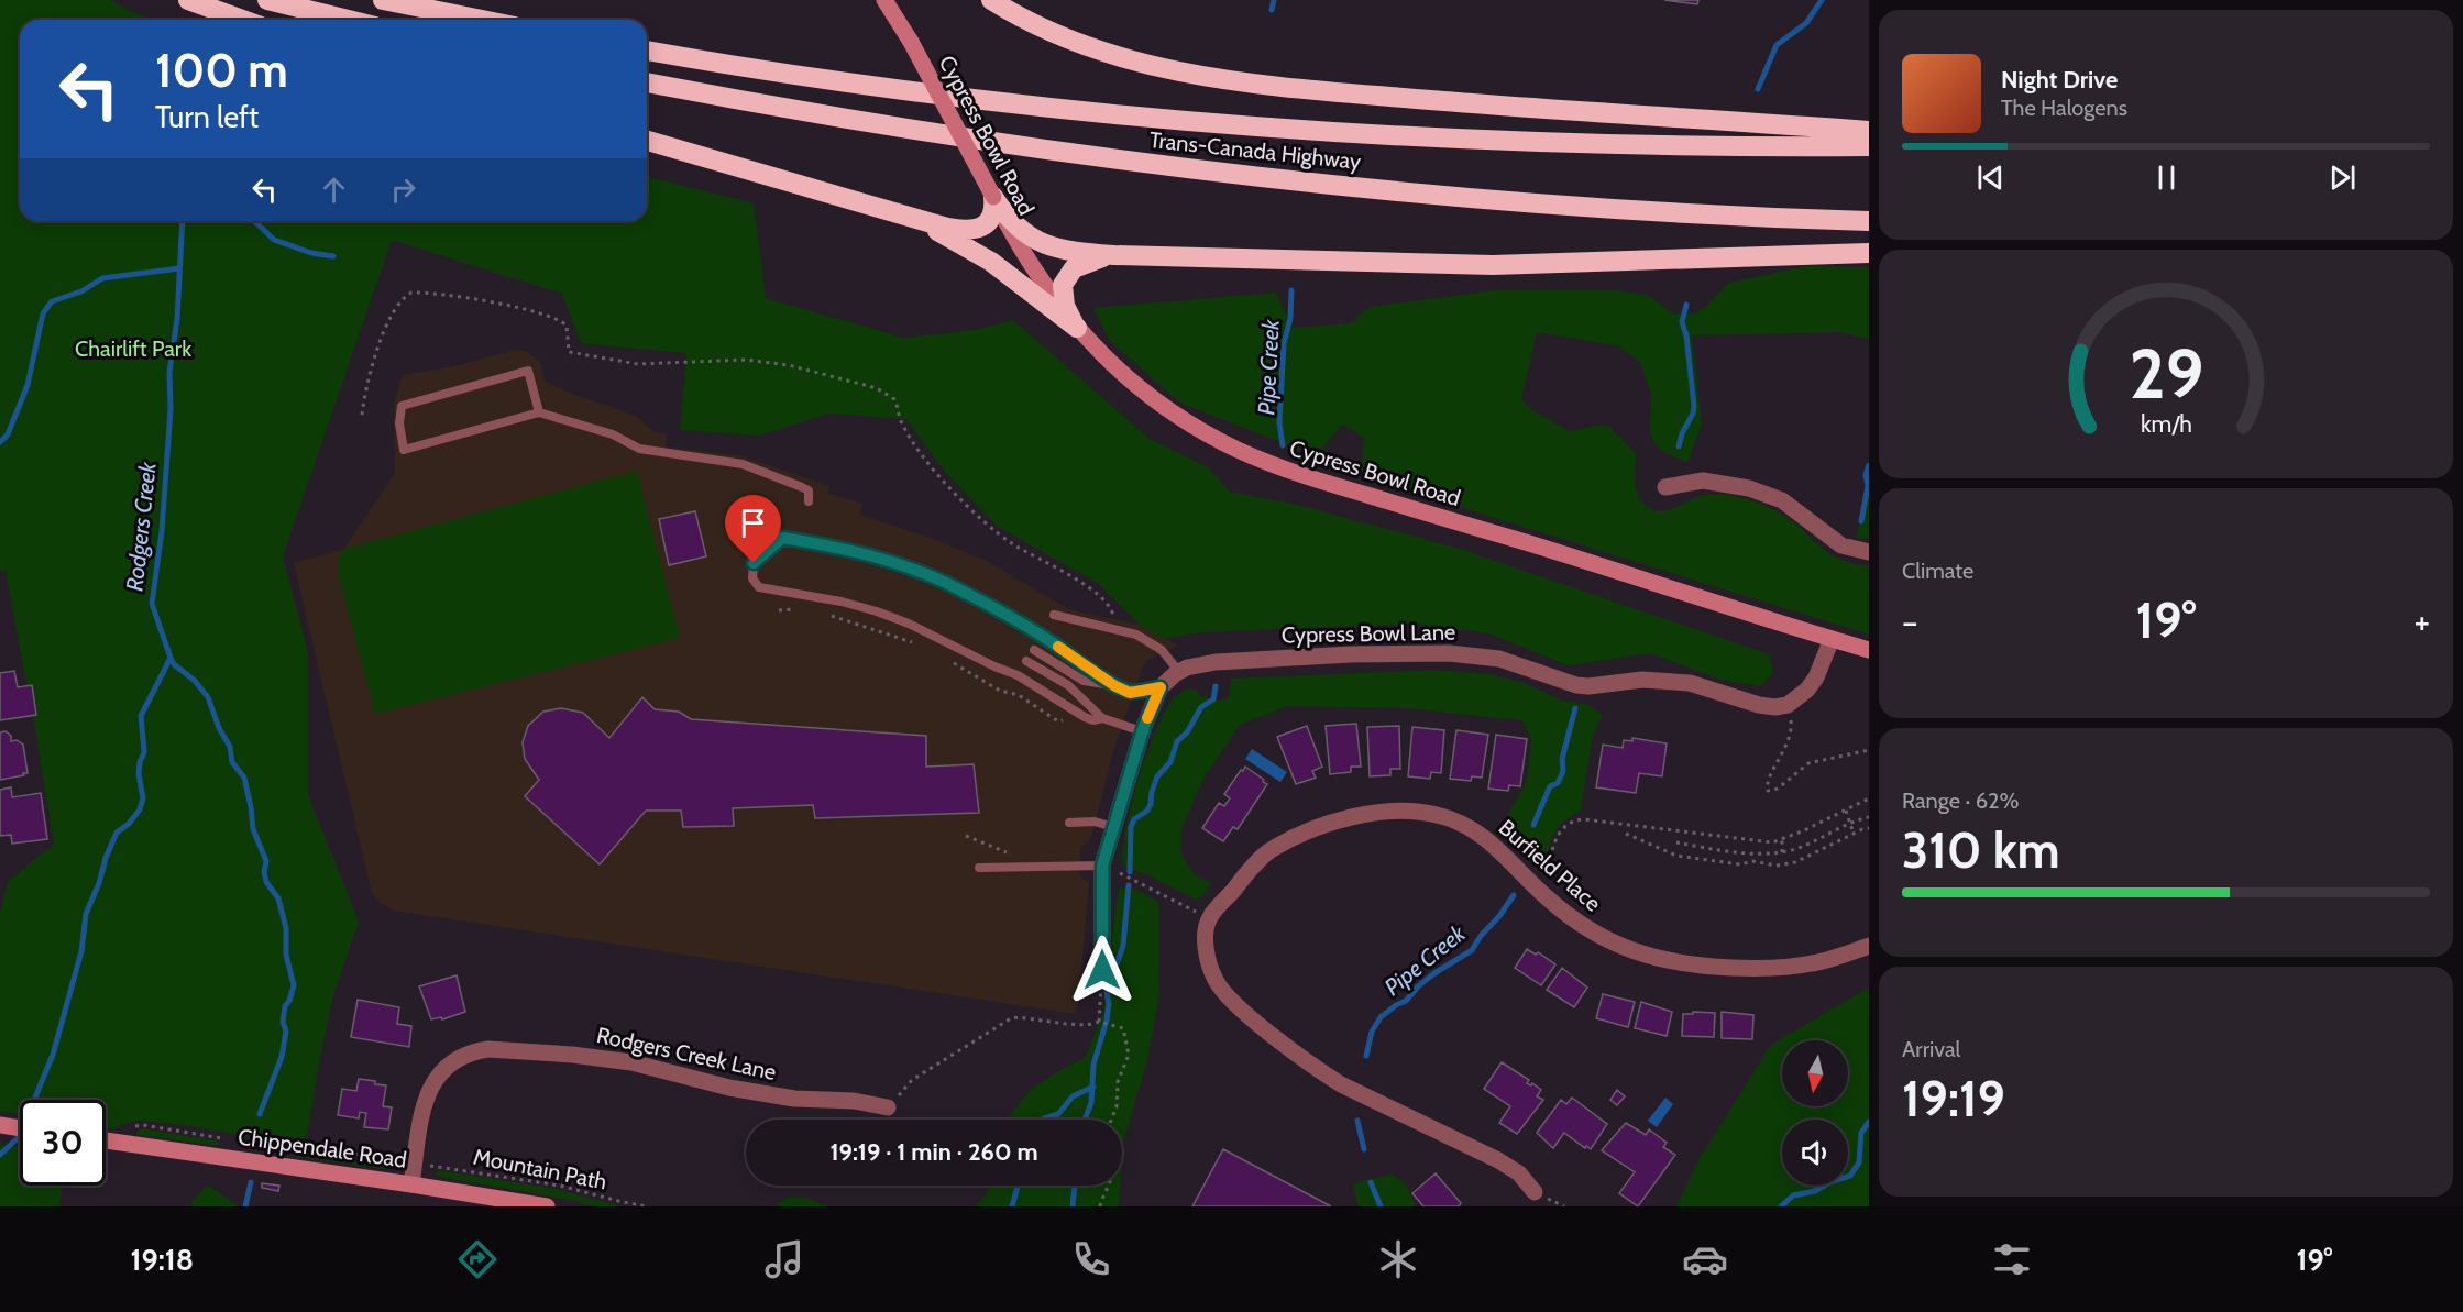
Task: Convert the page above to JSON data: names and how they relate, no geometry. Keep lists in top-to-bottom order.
{
  "streets": {
    "highway": ["Trans-Canada Highway"],
    "street": [
      "Cypress Bowl Road",
      "Cypress Bowl Lane",
      "Burfield Place",
      "Rodgers Creek Lane",
      "Chippendale Road"
    ],
    "path": ["Mountain Path"]
  },
  "crossings": [
    ["Rodgers Creek Lane", "Chippendale Road"]
  ],
  "water": ["Pipe Creek", "Rodgers Creek"],
  "parks": ["Chairlift Park"],
  "north": "bottom",
  "page": {
    "turn": ["100 m", "Turn left"],
    "song": ["Night Drive", "The Halogens"],
    "tile": [
      "Climate",
      ["Range · 62%", "310 km"],
      ["Arrival", "19:19"]
    ],
    "heat": ["−", "19°", "+"],
    "limit": "30",
    "trip": "19:19 · 1 min · 260 m",
    "tabs": ["19:18", "19°"],
    "gauge": ["29", "km/h"]
  }
}
